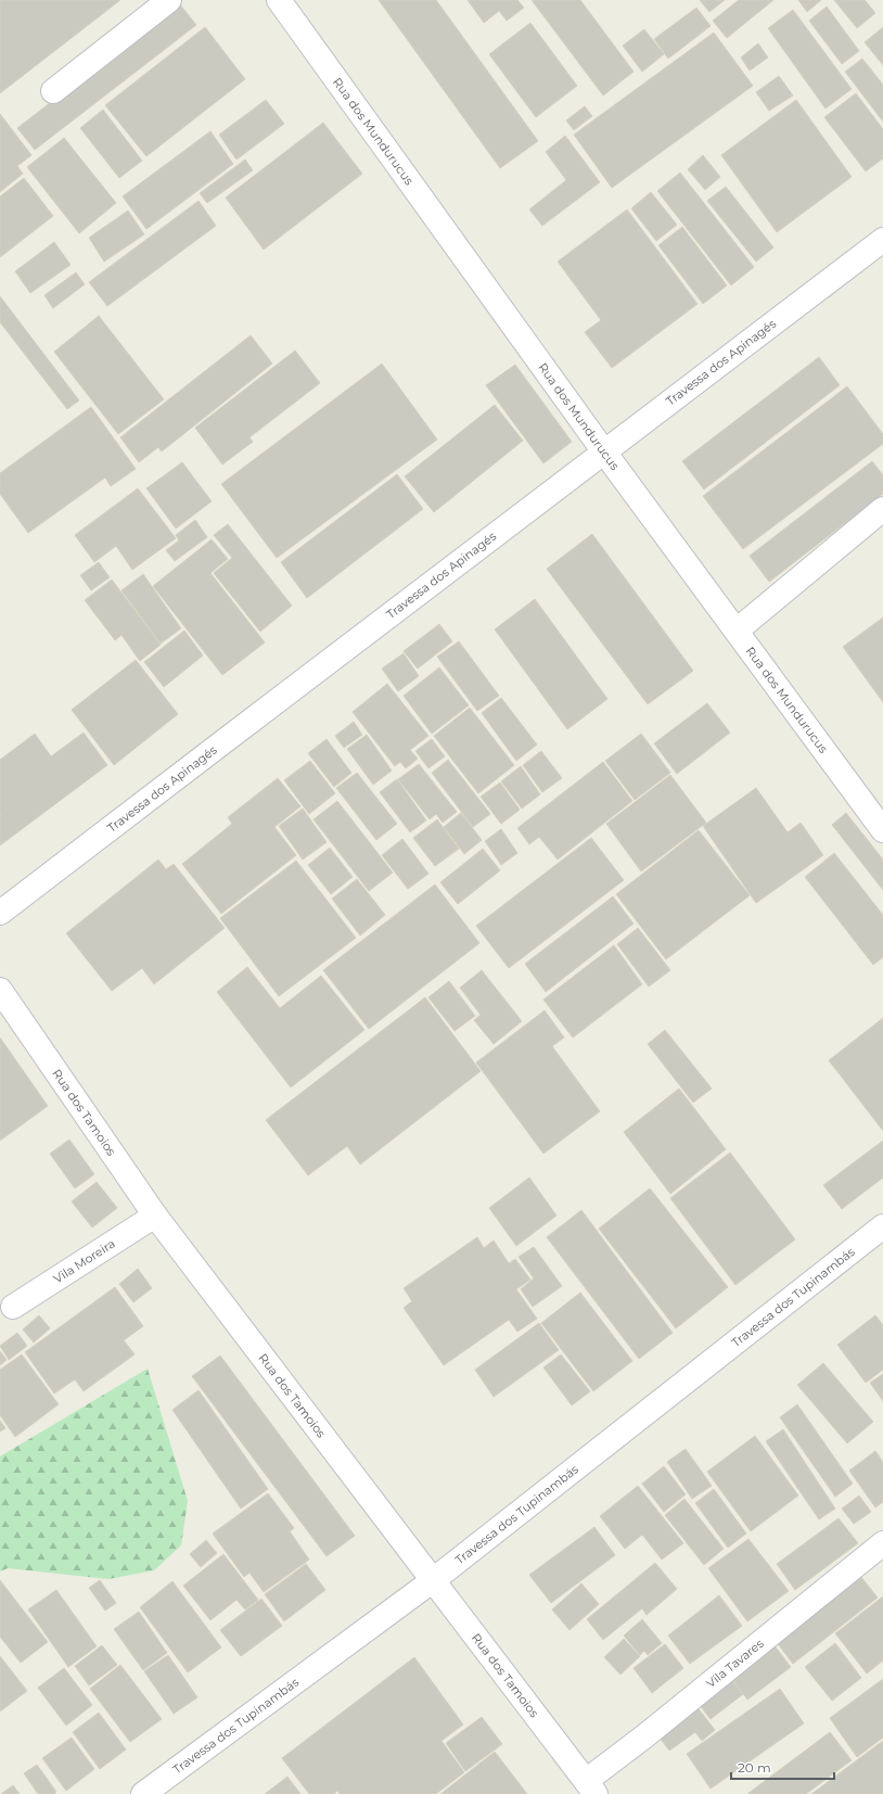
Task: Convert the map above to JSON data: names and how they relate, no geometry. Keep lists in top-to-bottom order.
{
  "streets": {
    "street": [
      "Rua dos Mundurucus",
      "Travessa dos Apinagés",
      "Rua dos Tamoios",
      "Vila Moreira",
      "Travessa dos Tupinambás",
      "Vila Tavares"
    ]
  },
  "crossings": [
    ["Rua dos Mundurucus", "Travessa dos Apinagés"],
    ["Rua dos Tamoios", "Vila Moreira"],
    ["Rua dos Tamoios", "Travessa dos Tupinambás"],
    ["Rua dos Tamoios", "Vila Tavares"]
  ],
  "scale_bar": "20 m"
}
